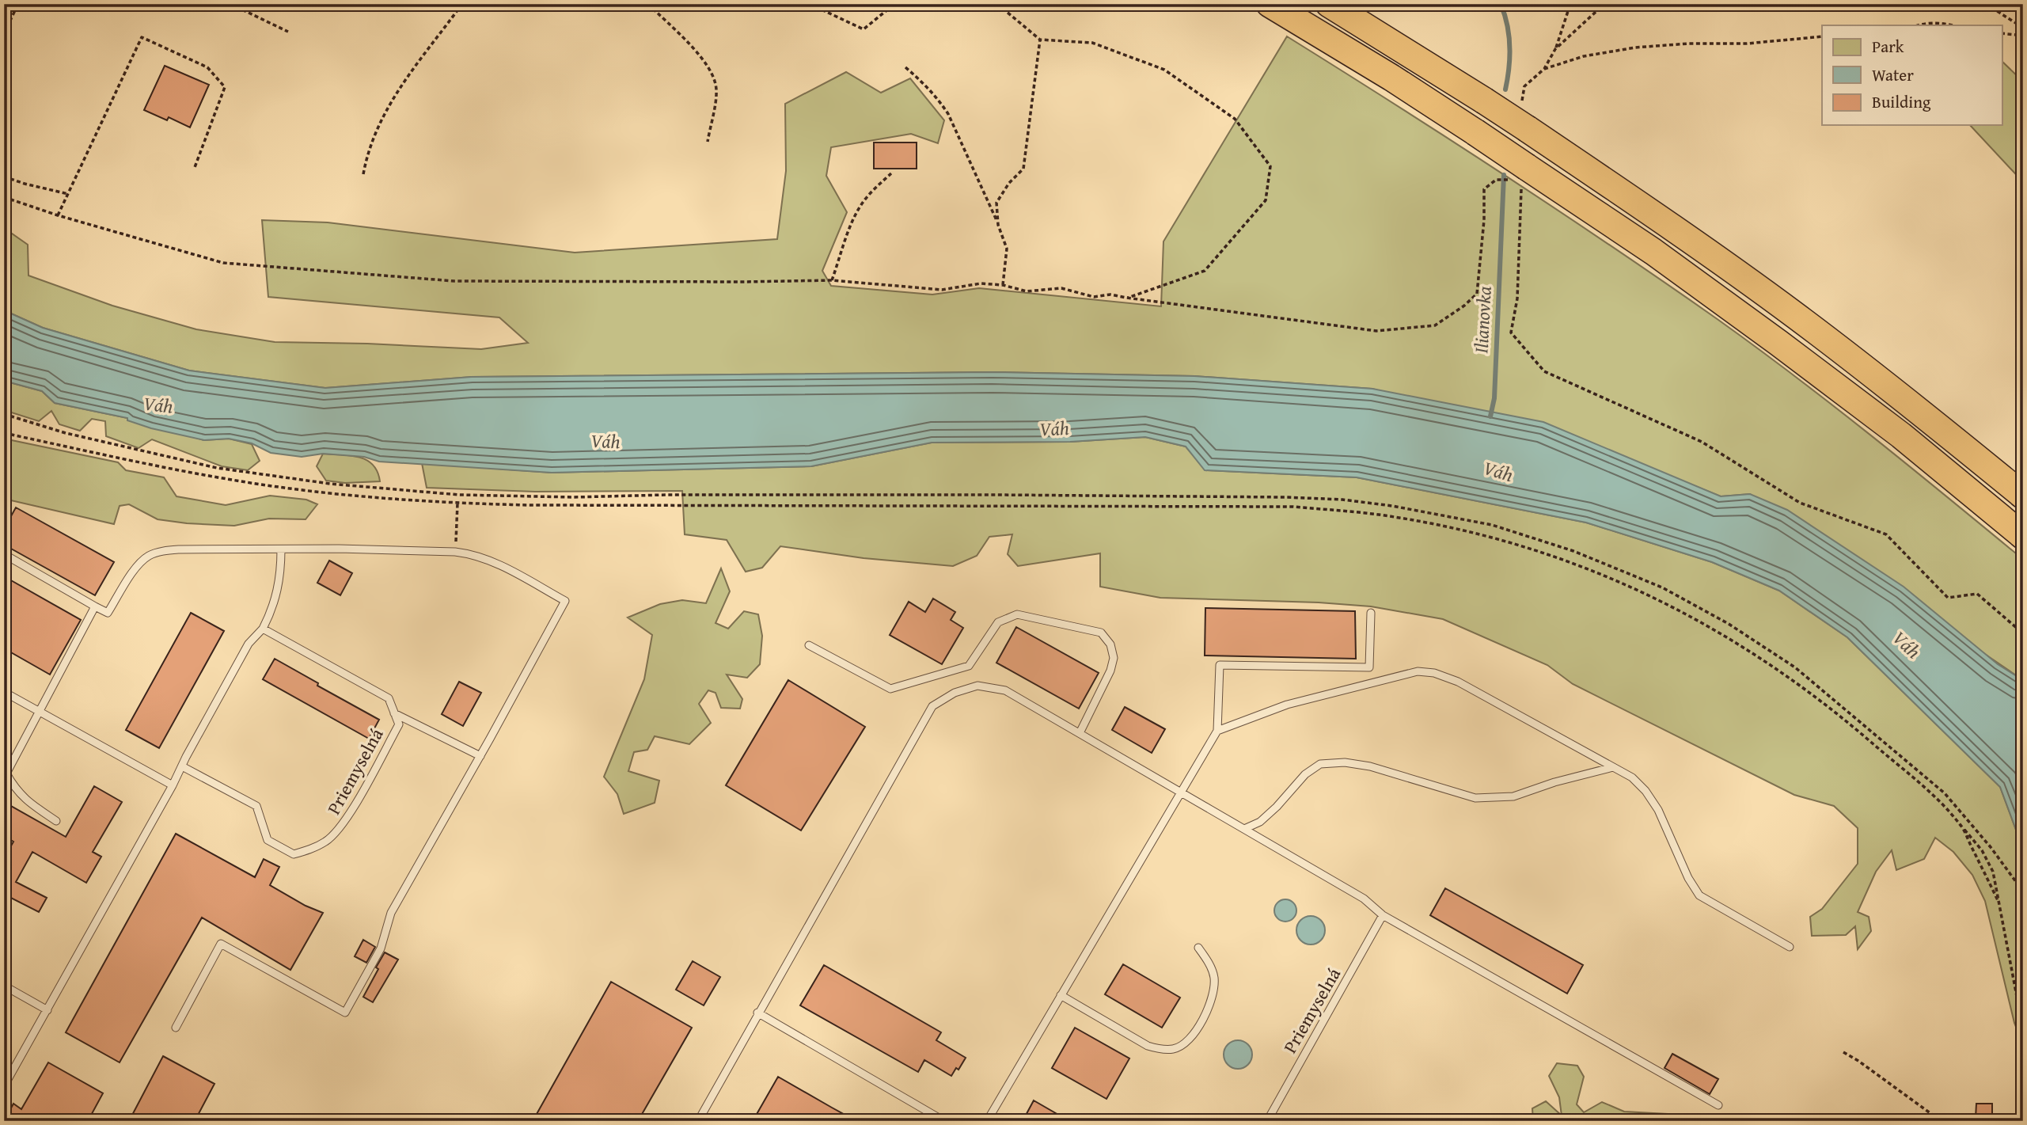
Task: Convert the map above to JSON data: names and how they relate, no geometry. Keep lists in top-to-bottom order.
{
  "streets": {
    "lane": ["Priemyselná"]
  },
  "water": ["Ilianovka", "Váh"],
  "legend": ["Park", "Water", "Building"]
}
